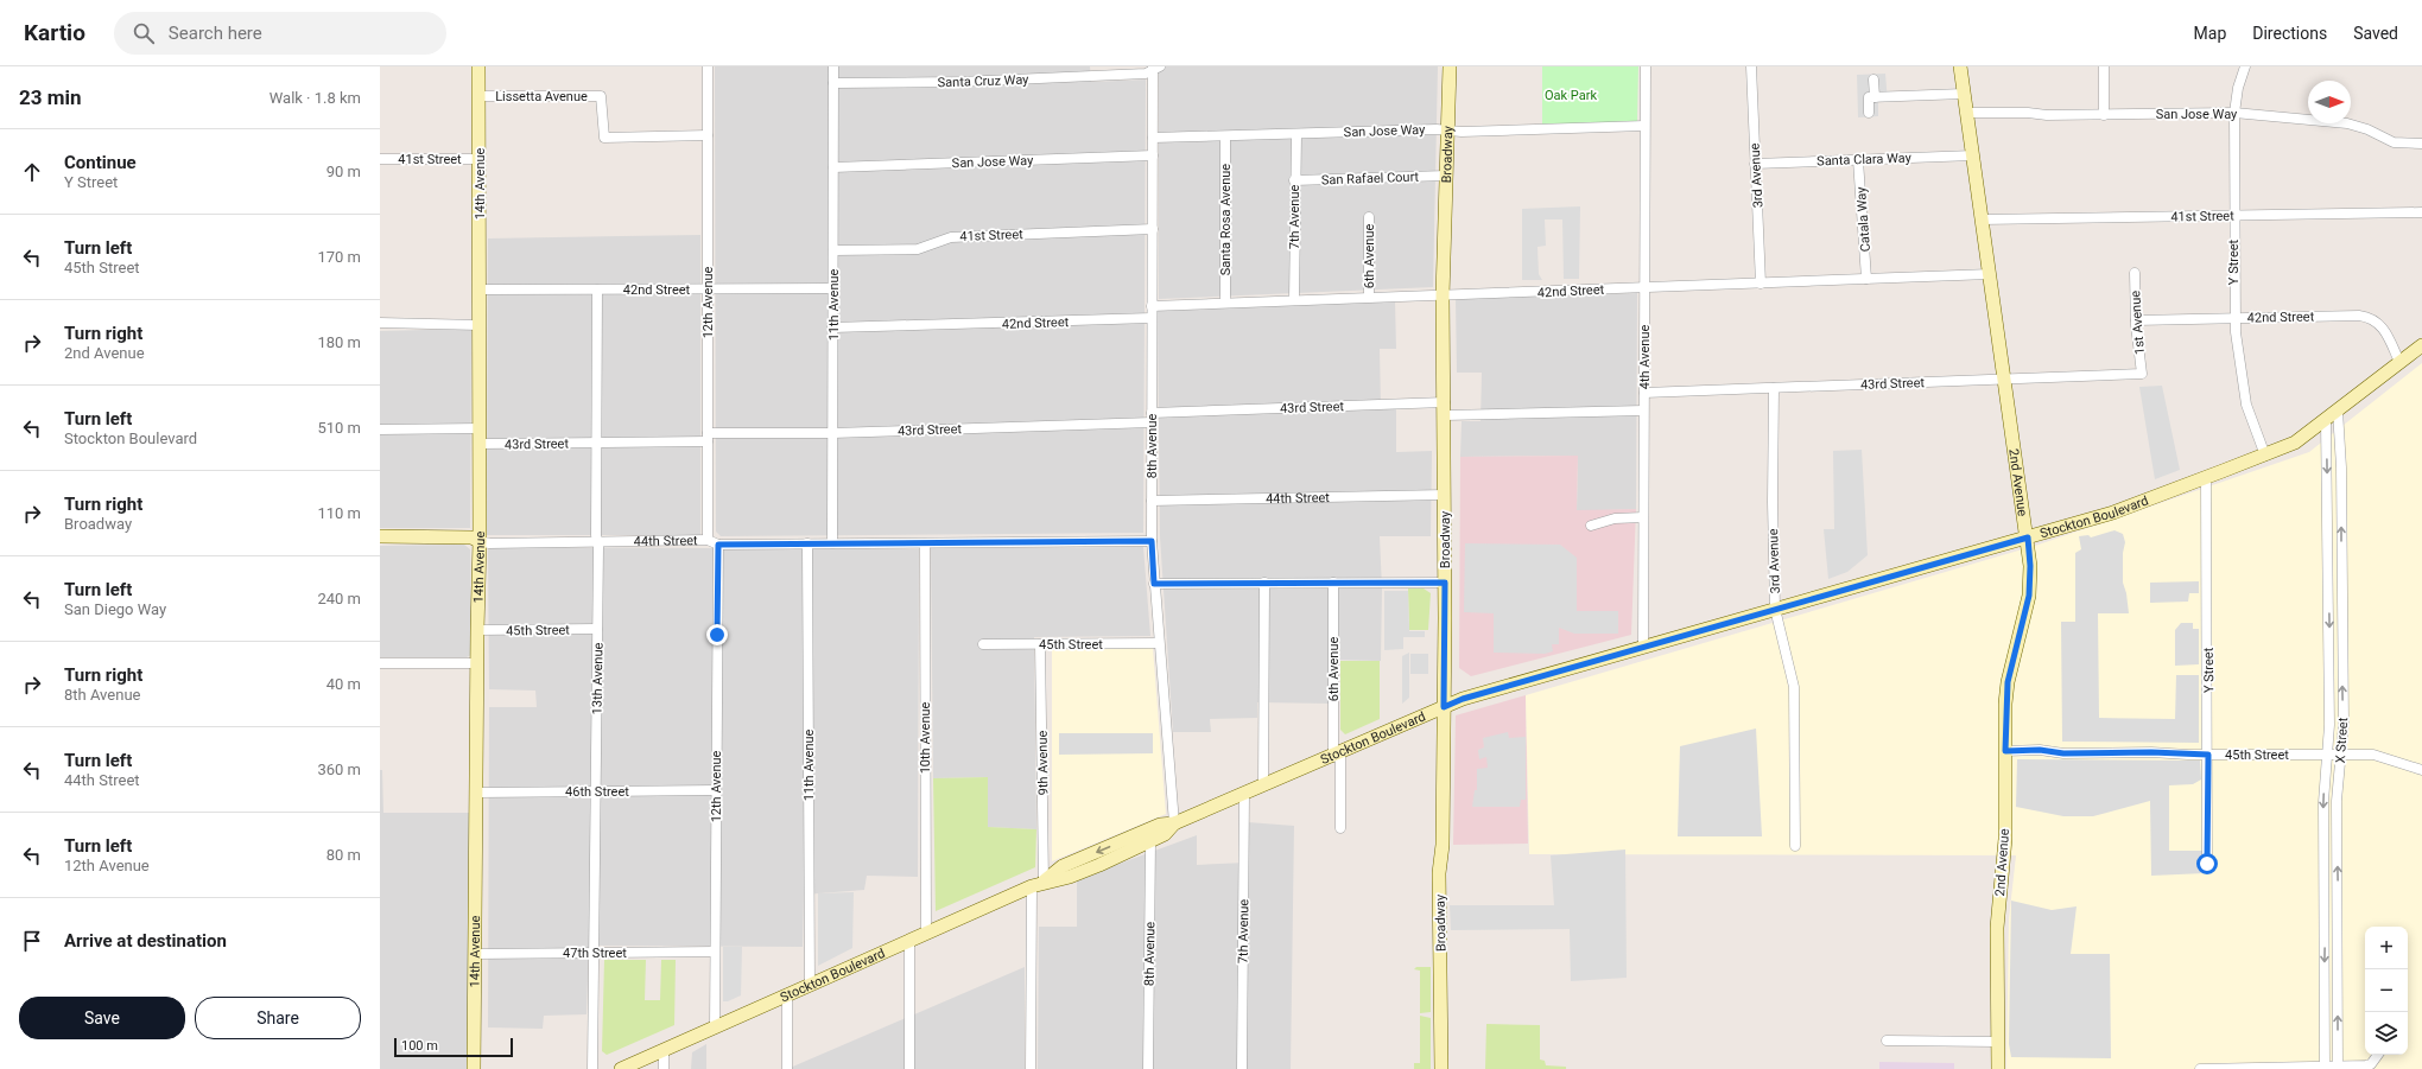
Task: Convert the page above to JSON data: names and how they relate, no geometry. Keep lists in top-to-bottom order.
{
  "streets": {
    "main road": [
      "Broadway",
      "14th Avenue",
      "2nd Avenue",
      "44th Street",
      "Stockton Boulevard"
    ],
    "street": [
      "Santa Cruz Way",
      "Lissetta Avenue",
      "San Jose Way",
      "41st Street",
      "Santa Clara Way",
      "3rd Avenue",
      "San Rafael Court",
      "7th Avenue",
      "Santa Rosa Avenue",
      "Catala Way",
      "6th Avenue",
      "Y Street",
      "42nd Street",
      "12th Avenue",
      "11th Avenue",
      "1st Avenue",
      "4th Avenue",
      "43rd Street",
      "8th Avenue",
      "45th Street",
      "13th Avenue",
      "10th Avenue",
      "X Street",
      "9th Avenue",
      "46th Street",
      "47th Street"
    ]
  },
  "crossings": [
    ["Santa Cruz Way", "11th Avenue"],
    ["Santa Cruz Way", "8th Avenue"],
    ["Lissetta Avenue", "14th Avenue"],
    ["Lissetta Avenue", "12th Avenue"],
    ["San Jose Way", "Broadway"],
    ["San Jose Way", "7th Avenue"],
    ["San Jose Way", "Santa Rosa Avenue"],
    ["San Jose Way", "Y Street"],
    ["San Jose Way", "11th Avenue"],
    ["San Jose Way", "4th Avenue"],
    ["San Jose Way", "8th Avenue"],
    ["San Jose Way", "2nd Avenue"],
    ["Broadway", "San Rafael Court"],
    ["Broadway", "42nd Street"],
    ["Broadway", "43rd Street"],
    ["Broadway", "44th Street"],
    ["Broadway", "Stockton Boulevard"],
    ["41st Street", "14th Avenue"],
    ["41st Street", "Y Street"],
    ["41st Street", "11th Avenue"],
    ["41st Street", "8th Avenue"],
    ["41st Street", "2nd Avenue"],
    ["Santa Clara Way", "3rd Avenue"],
    ["Santa Clara Way", "Catala Way"],
    ["Santa Clara Way", "2nd Avenue"],
    ["3rd Avenue", "42nd Street"],
    ["3rd Avenue", "43rd Street"],
    ["3rd Avenue", "Stockton Boulevard"],
    ["San Rafael Court", "7th Avenue"],
    ["14th Avenue", "42nd Street"],
    ["14th Avenue", "43rd Street"],
    ["14th Avenue", "44th Street"],
    ["14th Avenue", "45th Street"],
    ["14th Avenue", "46th Street"],
    ["14th Avenue", "47th Street"],
    ["7th Avenue", "42nd Street"],
    ["7th Avenue", "Stockton Boulevard"],
    ["Santa Rosa Avenue", "42nd Street"],
    ["Catala Way", "42nd Street"],
    ["6th Avenue", "42nd Street"],
    ["6th Avenue", "Stockton Boulevard"],
    ["Y Street", "42nd Street"],
    ["Y Street", "Stockton Boulevard"],
    ["Y Street", "45th Street"],
    ["42nd Street", "12th Avenue"],
    ["42nd Street", "11th Avenue"],
    ["42nd Street", "1st Avenue"],
    ["42nd Street", "4th Avenue"],
    ["42nd Street", "8th Avenue"],
    ["42nd Street", "2nd Avenue"],
    ["42nd Street", "Stockton Boulevard"],
    ["42nd Street", "13th Avenue"],
    ["12th Avenue", "43rd Street"],
    ["12th Avenue", "44th Street"],
    ["12th Avenue", "Stockton Boulevard"],
    ["12th Avenue", "46th Street"],
    ["12th Avenue", "47th Street"],
    ["11th Avenue", "43rd Street"],
    ["11th Avenue", "44th Street"],
    ["11th Avenue", "Stockton Boulevard"],
    ["1st Avenue", "43rd Street"],
    ["4th Avenue", "43rd Street"],
    ["4th Avenue", "Stockton Boulevard"],
    ["43rd Street", "8th Avenue"],
    ["43rd Street", "2nd Avenue"],
    ["43rd Street", "13th Avenue"],
    ["8th Avenue", "44th Street"],
    ["8th Avenue", "Stockton Boulevard"],
    ["8th Avenue", "45th Street"],
    ["2nd Avenue", "Stockton Boulevard"],
    ["2nd Avenue", "45th Street"],
    ["44th Street", "13th Avenue"],
    ["44th Street", "10th Avenue"],
    ["Stockton Boulevard", "10th Avenue"],
    ["Stockton Boulevard", "X Street"],
    ["Stockton Boulevard", "9th Avenue"],
    ["45th Street", "13th Avenue"],
    ["45th Street", "X Street"],
    ["45th Street", "9th Avenue"],
    ["13th Avenue", "46th Street"],
    ["13th Avenue", "47th Street"]
  ],
  "parks": ["Oak Park"],
  "scale_bar": "100 m",
  "north": "right",
  "page": {
    "header": "Kartio",
    "search": "Search here",
    "nav": ["Map", "Directions", "Saved"],
    "heading": ["23 min", "Walk · 1.8 km"],
    "list": [
      ["Continue", "Y Street", "90 m"],
      ["Turn left", "45th Street", "170 m"],
      ["Turn right", "2nd Avenue", "180 m"],
      ["Turn left", "Stockton Boulevard", "510 m"],
      ["Turn right", "Broadway", "110 m"],
      ["Turn left", "San Diego Way", "240 m"],
      ["Turn right", "8th Avenue", "40 m"],
      ["Turn left", "44th Street", "360 m"],
      ["Turn left", "12th Avenue", "80 m"],
      "Arrive at destination"
    ],
    "map_buttons": ["+", "−"],
    "buttons": ["Save", "Share"],
    "scale": "100 m"
  }
}
